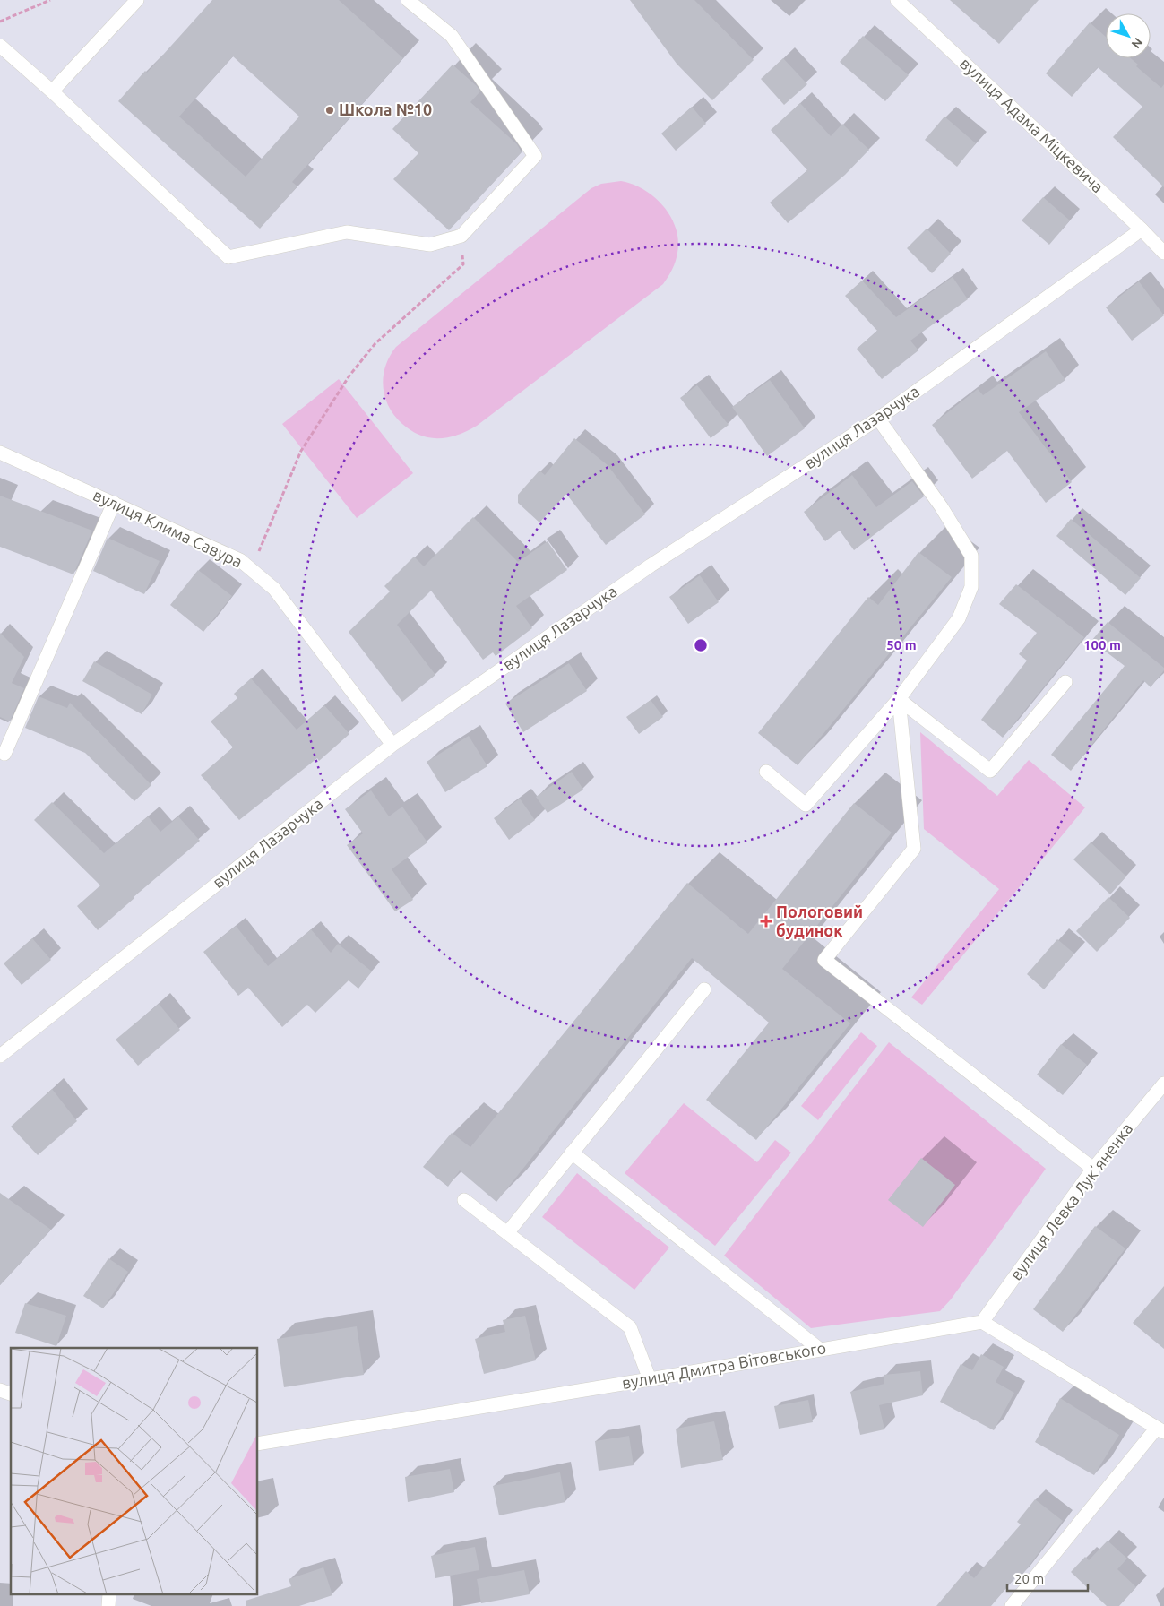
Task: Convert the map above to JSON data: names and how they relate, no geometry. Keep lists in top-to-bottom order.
{
  "streets": {
    "street": [
      "вулиця Адама Міцкевича",
      "вулиця Лазарчука",
      "вулиця Клима Савура",
      "вулиця Левка Лукʼяненка",
      "вулиця Дмитра Вітовського"
    ]
  },
  "crossings": [
    ["вулиця Адама Міцкевича", "вулиця Лазарчука"],
    ["вулиця Лазарчука", "вулиця Клима Савура"],
    ["вулиця Левка Лукʼяненка", "вулиця Дмитра Вітовського"]
  ],
  "places": {
    "other": ["Школа №10"],
    "health": ["Пологовий будинок"]
  },
  "scale_bar": "20 m",
  "north": "bottom right",
  "rings": ["50 m", "100 m"]
}
